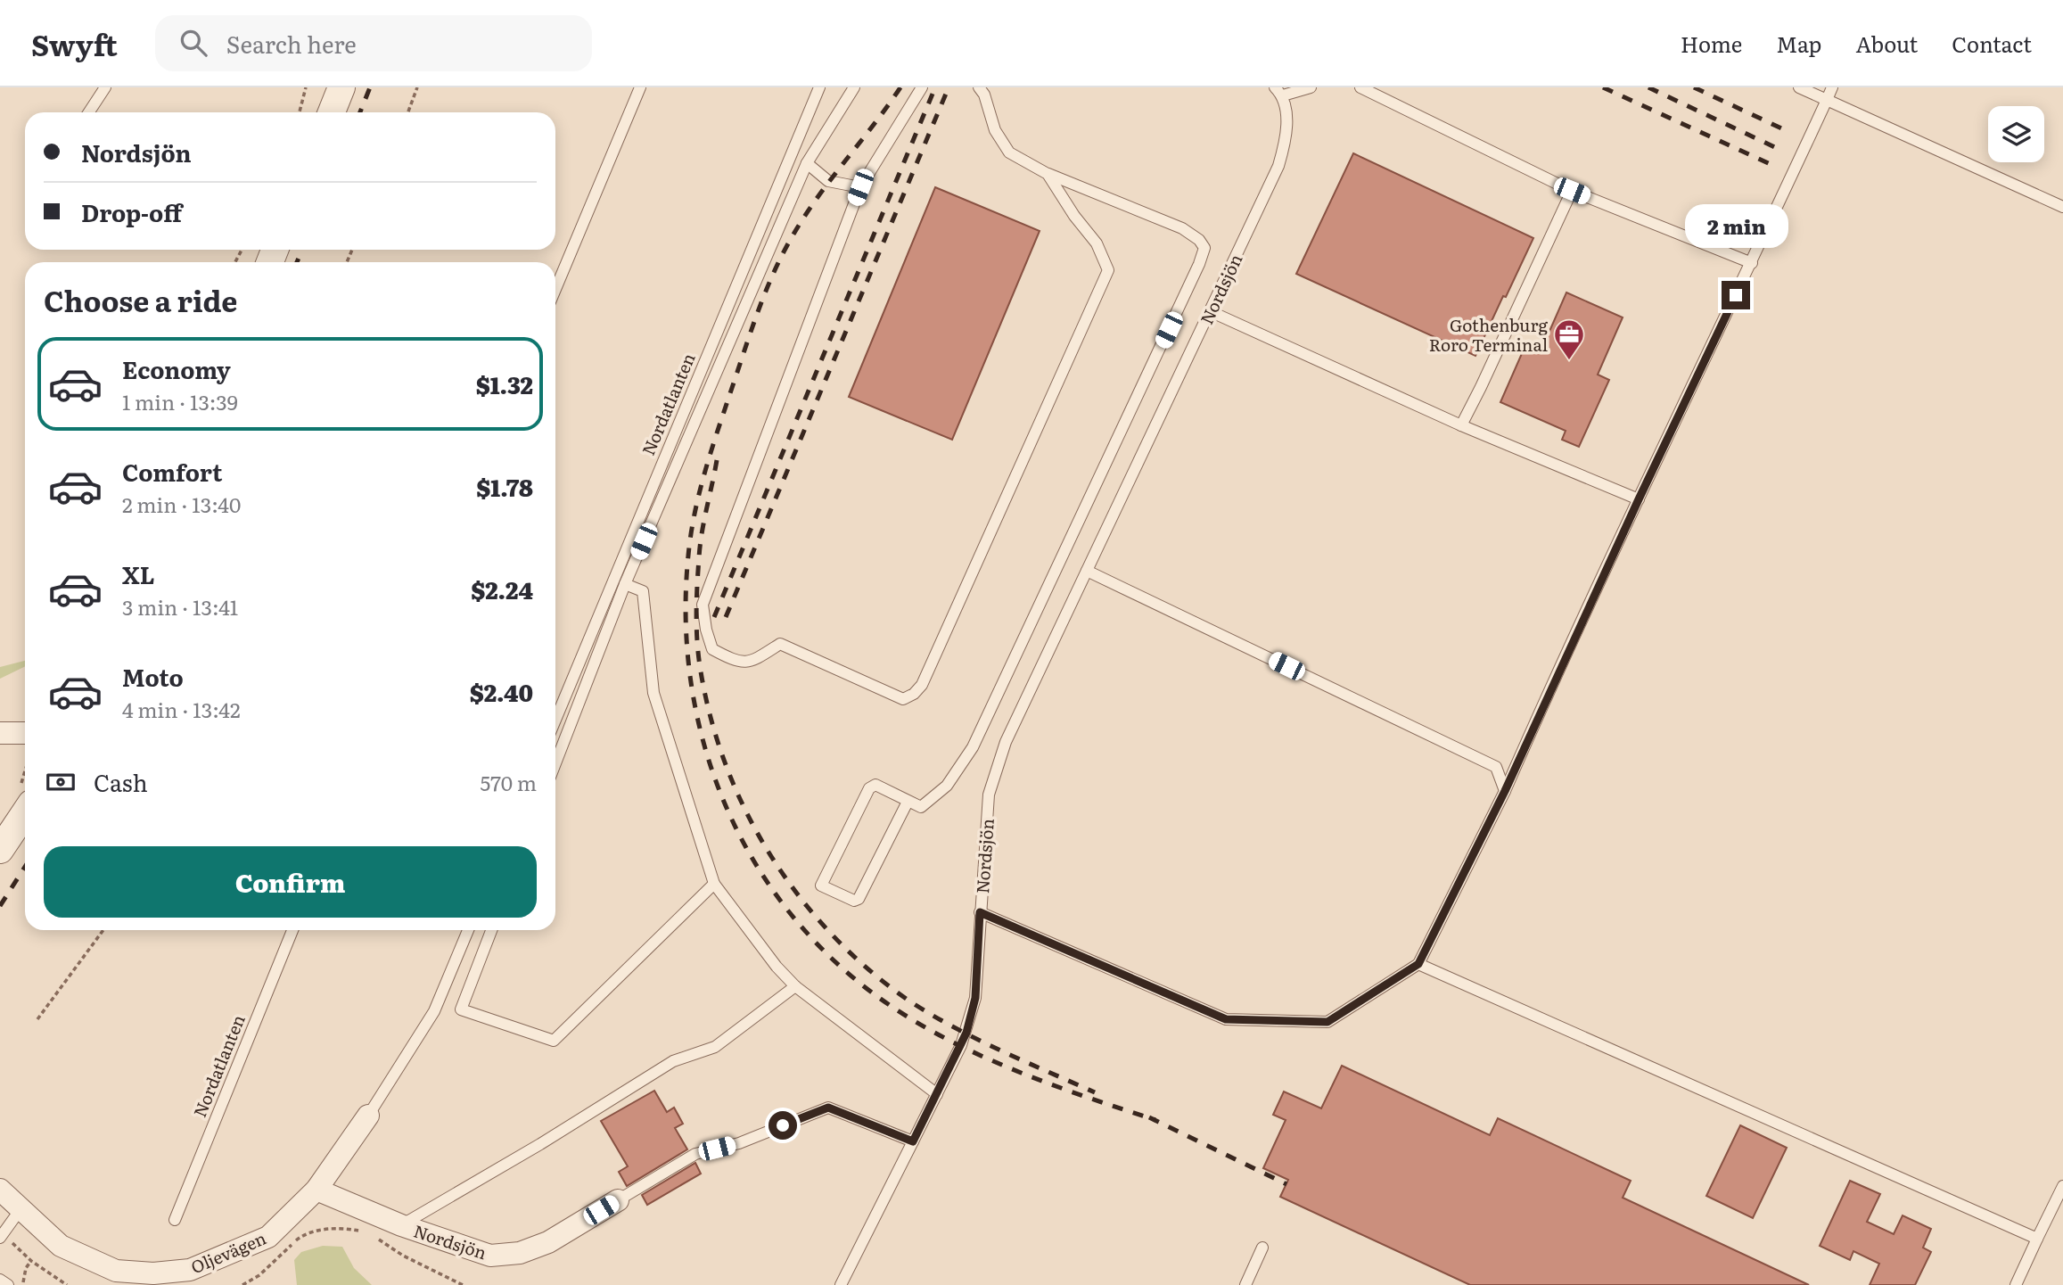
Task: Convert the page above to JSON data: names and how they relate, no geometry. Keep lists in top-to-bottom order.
{
  "streets": {
    "street": ["Nordsjön", "Oljevägen"],
    "lane": ["Nordatlanten"]
  },
  "crossings": [
    ["Nordsjön", "Oljevägen"]
  ],
  "places": {
    "office": ["Gothenburg Roro Terminal"]
  },
  "page": {
    "header": "Swyft",
    "search": "Search here",
    "nav": [
      "Home",
      "Map",
      "About",
      "Contact"
    ],
    "banner": ["Nordsjön", "Drop-off"],
    "bubble": "2 min",
    "heading": "Choose a ride",
    "list": [
      {
        "name": "Economy",
        "note": "1 min · 13:39",
        "value": "$1.32"
      },
      {
        "name": "Comfort",
        "note": "2 min · 13:40",
        "value": "$1.78"
      },
      {
        "name": "XL",
        "note": "3 min · 13:41",
        "value": "$2.24"
      },
      {
        "name": "Moto",
        "note": "4 min · 13:42",
        "value": "$2.40"
      }
    ],
    "pay": ["Cash", "570 m"],
    "buttons": "Confirm"
  }
}
